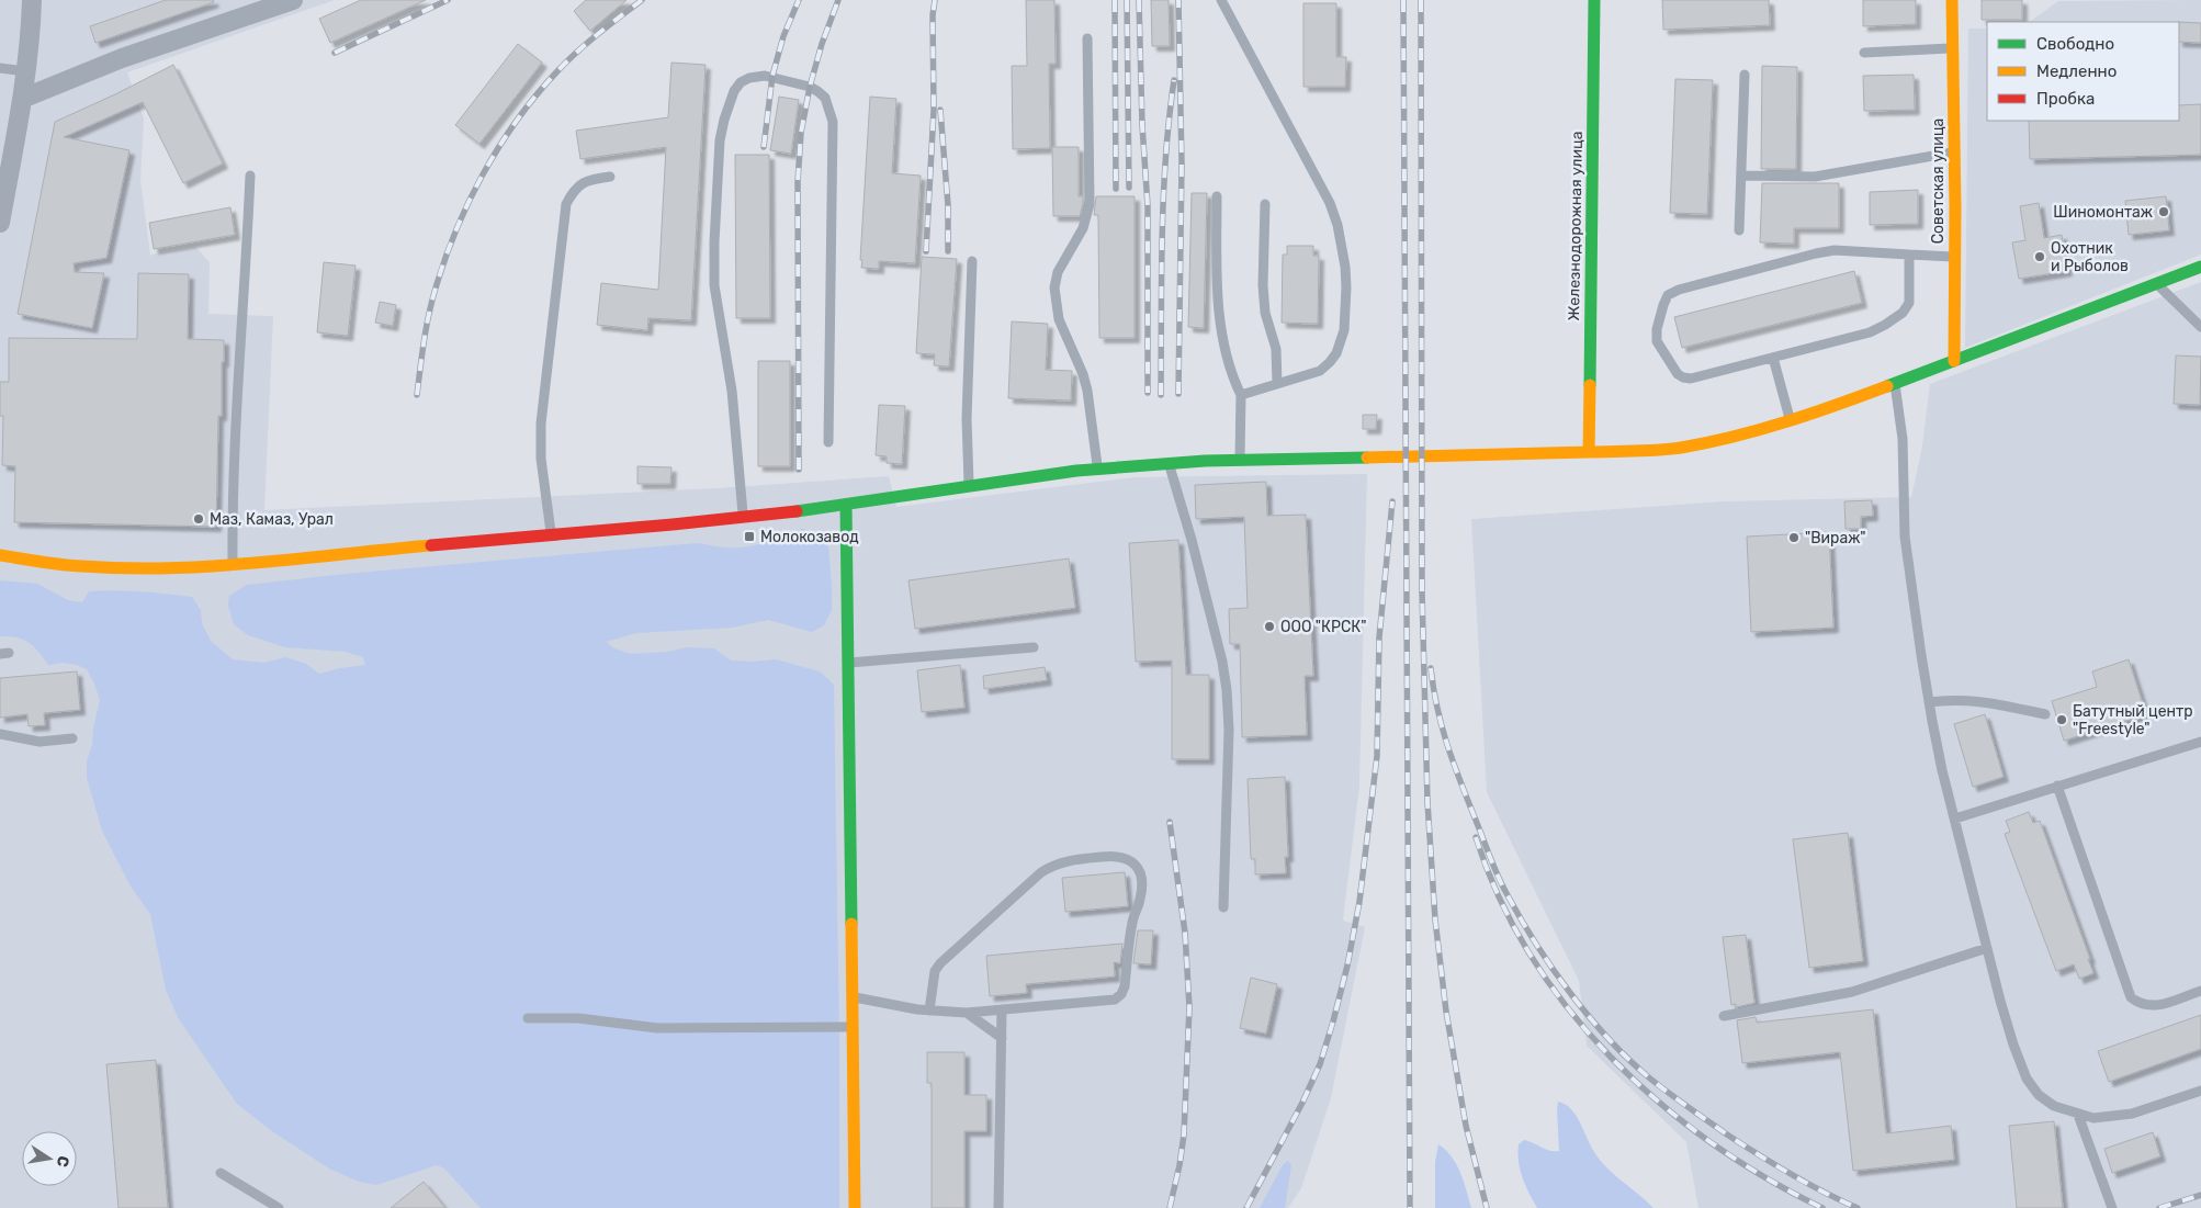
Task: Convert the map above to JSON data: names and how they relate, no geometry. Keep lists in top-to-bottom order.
{
  "streets": {
    "main road": ["Советская улица", "Железнодорожная улица"]
  },
  "places": {
    "other": [
      "Шиномонтаж",
      "Охотник и Рыболов",
      "Маз, Камаз, Урал",
      "\"Вираж\"",
      "ООО \"КРСК\"",
      "Батутный центр \"Freestyle\""
    ],
    "transit": ["Молокозавод"]
  },
  "legend": ["Свободно", "Медленно", "Пробка"],
  "north": "right"
}
